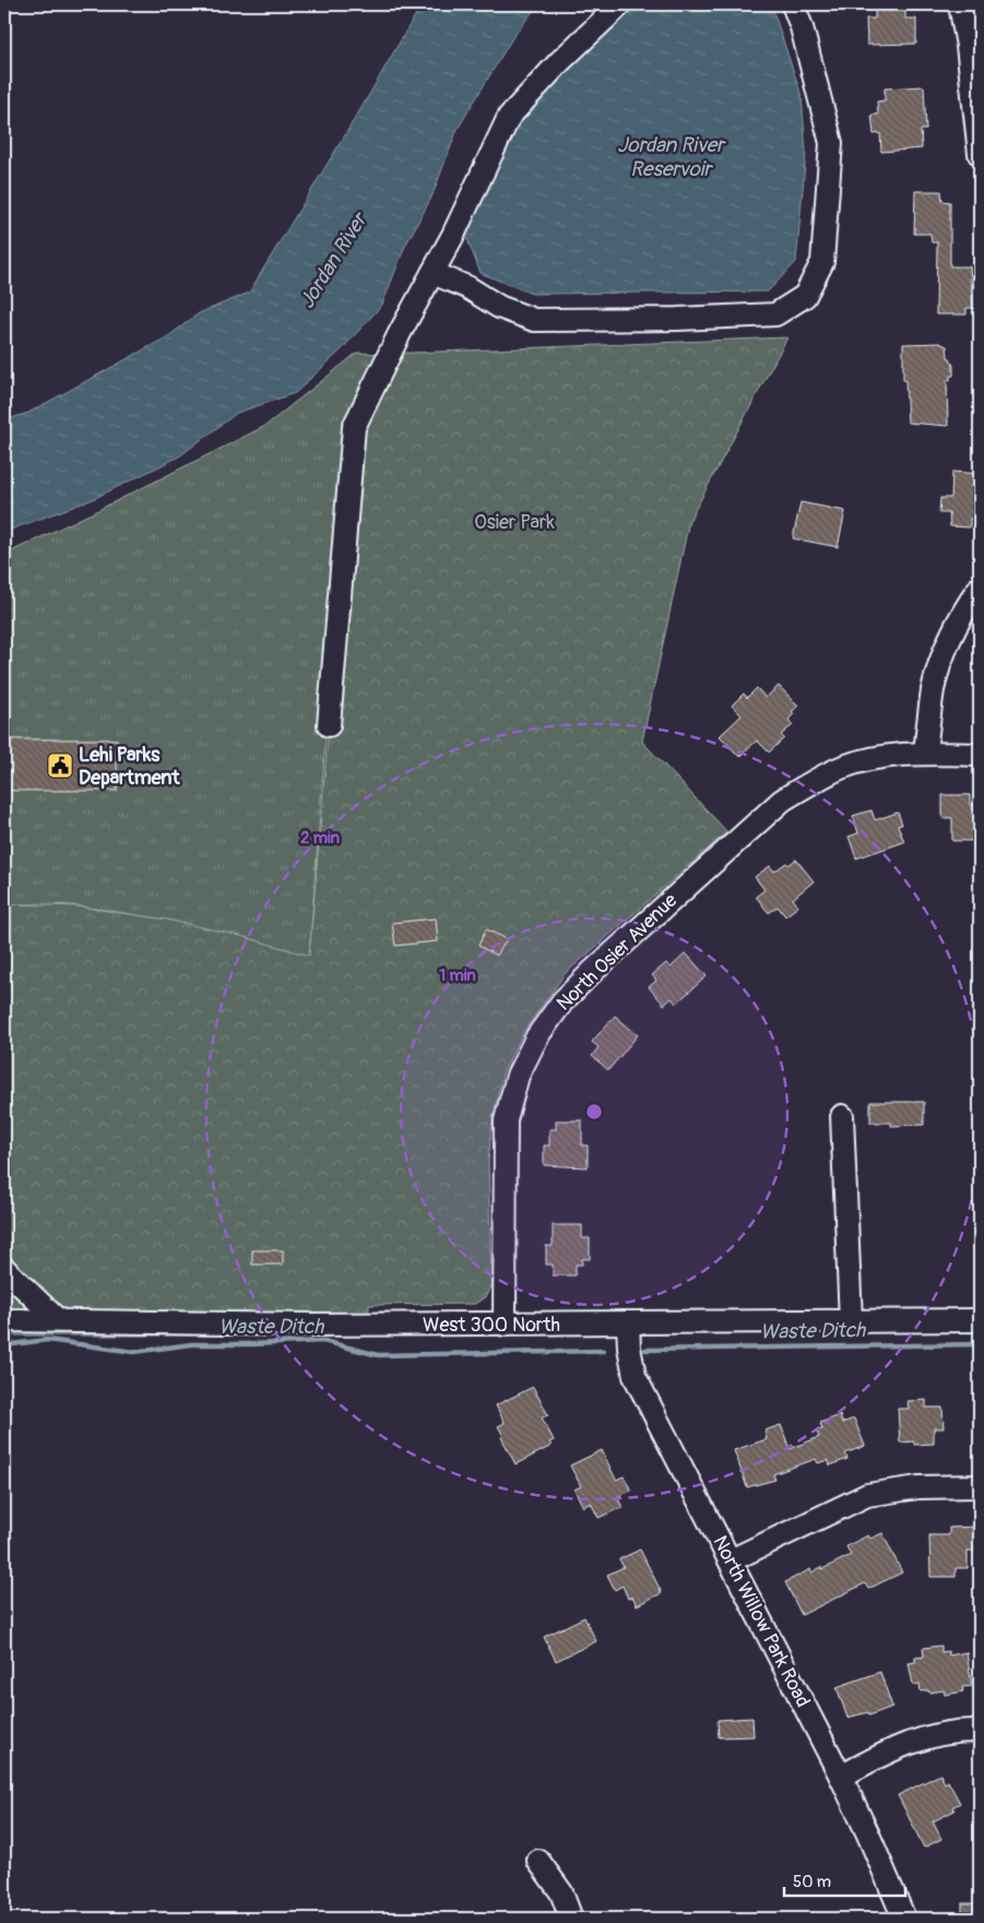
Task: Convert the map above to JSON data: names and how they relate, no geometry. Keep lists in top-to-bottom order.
{
  "streets": {
    "street": ["North Osier Avenue", "West 300 North", "North Willow Park Road"]
  },
  "crossings": [
    ["North Osier Avenue", "West 300 North"],
    ["West 300 North", "North Willow Park Road"]
  ],
  "water": ["Jordan River Reservoir", "Jordan River", "Waste Ditch"],
  "parks": ["Osier Park"],
  "places": {
    "public building": ["Lehi Parks Department"]
  },
  "scale_bar": "50 m",
  "rings": ["2 min", "1 min"]
}
